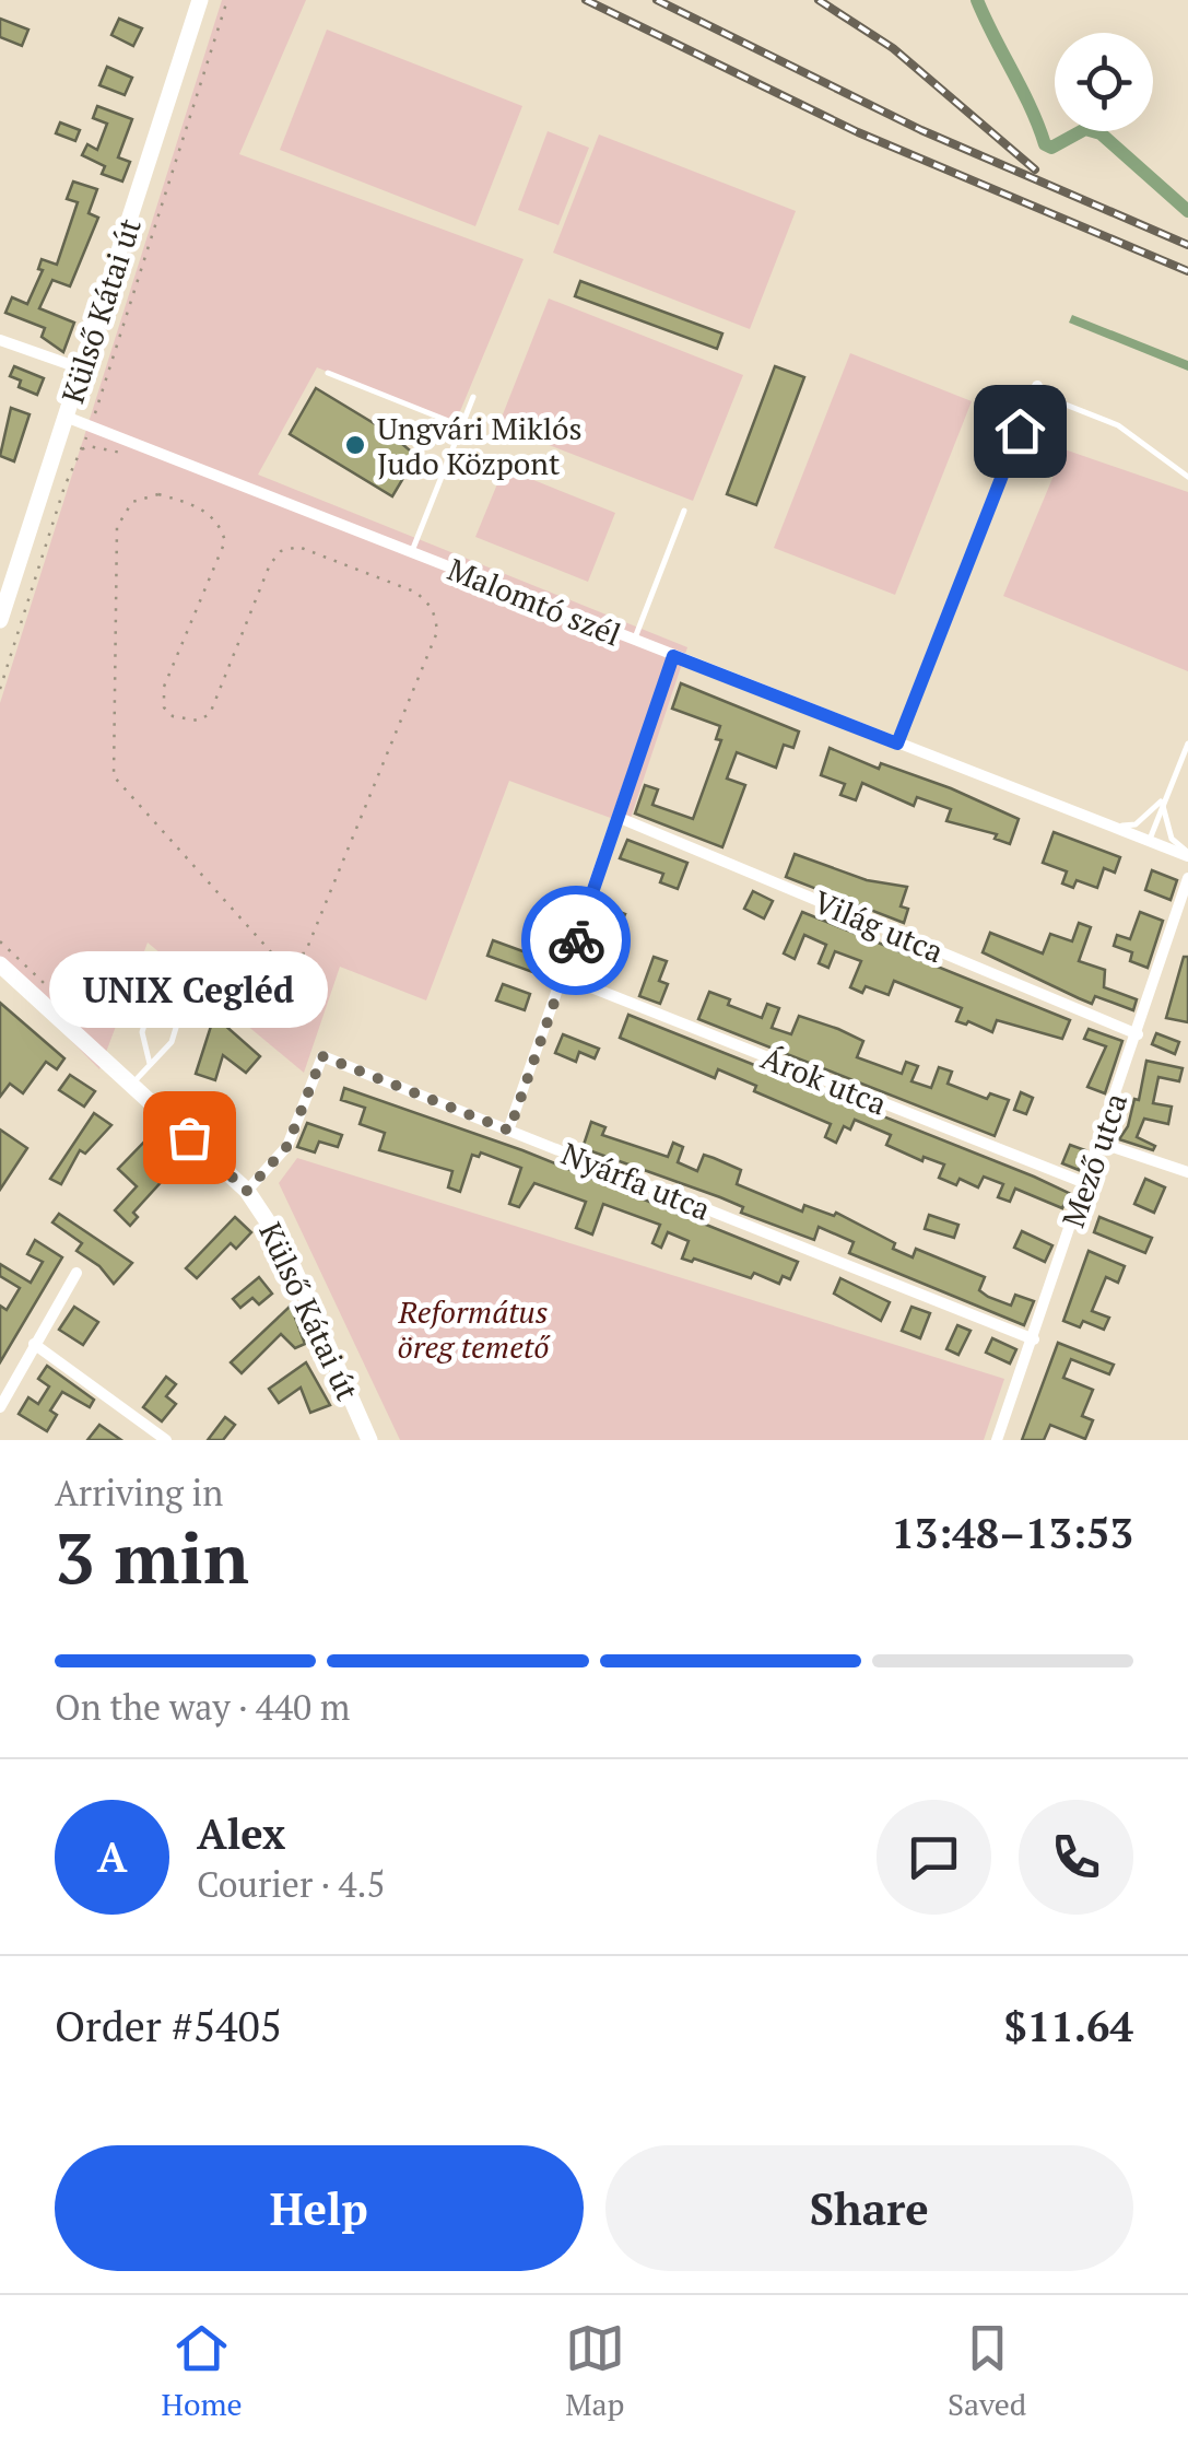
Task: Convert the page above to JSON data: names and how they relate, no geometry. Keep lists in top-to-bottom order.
{
  "streets": {
    "main road": ["Külső Kátai út"],
    "street": [
      "Malomtó szél",
      "Világ utca",
      "Árok utca",
      "Mező utca",
      "Nyárfa utca"
    ]
  },
  "crossings": [
    ["Külső Kátai út", "Malomtó szél"],
    ["Külső Kátai út", "Nyárfa utca"],
    ["Világ utca", "Mező utca"],
    ["Árok utca", "Mező utca"],
    ["Mező utca", "Nyárfa utca"]
  ],
  "parks": ["Református öreg temető"],
  "places": ["Ungvári Miklós Judo Központ", "UNIX Cegléd"],
  "page": {
    "bubble": "UNIX Cegléd",
    "heading": ["3 min", "Arriving in", "13:48–13:53"],
    "panel": [
      "Alex",
      "Courier · 4.5",
      "Order #5405",
      "$11.64"
    ],
    "bar": "On the way · 440 m",
    "round": "A",
    "buttons": ["Help", "Share"],
    "tabs": ["Home", "Map", "Saved"]
  }
}
